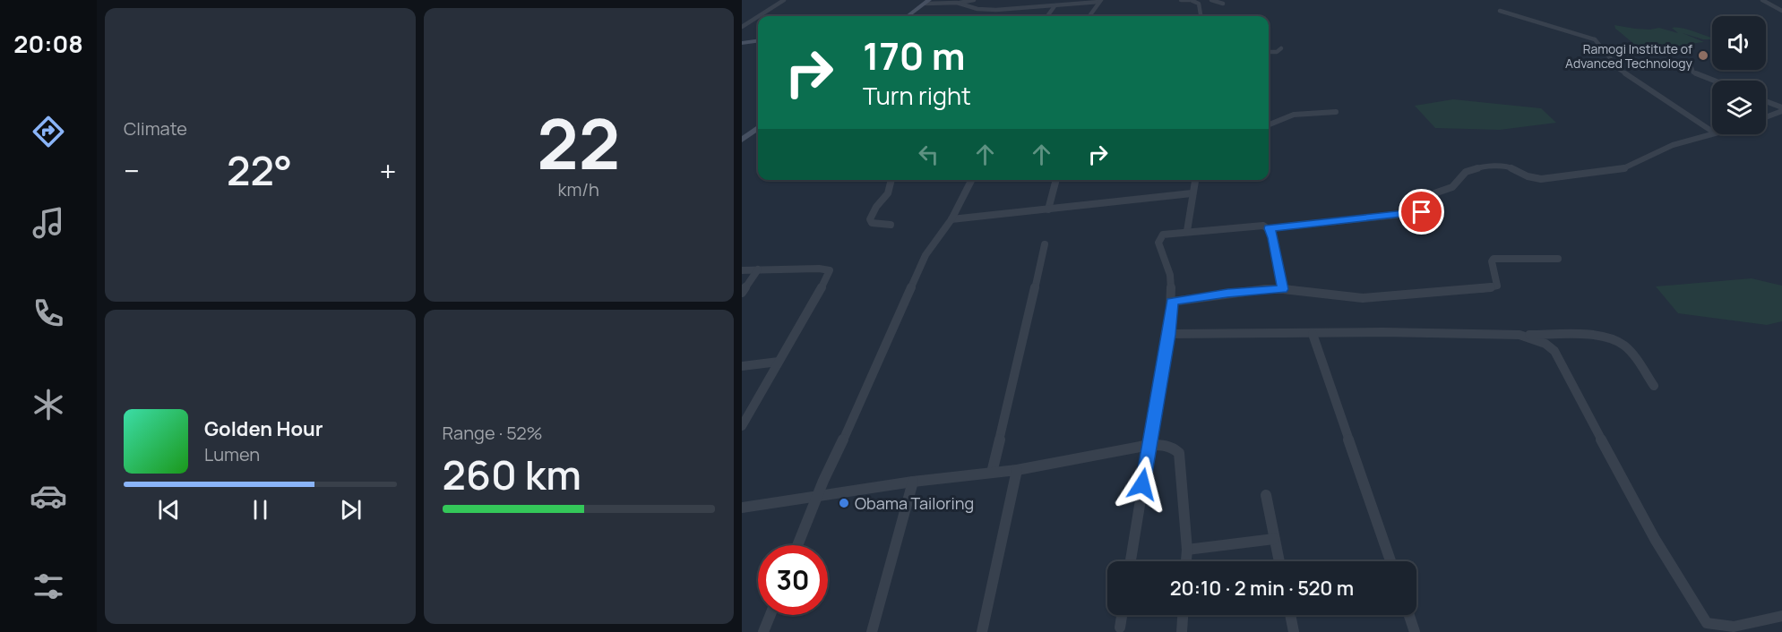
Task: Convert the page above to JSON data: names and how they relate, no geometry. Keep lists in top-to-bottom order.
{
  "places": ["Ramogi Institute of Advanced Technology", "Obama Tailoring"],
  "page": {
    "tabs": "20:08",
    "tile": [
      "Climate",
      ["22", "km/h"],
      ["Range · 52%", "260 km"]
    ],
    "turn": ["170 m", "Turn right"],
    "heat": ["−", "22°", "+"],
    "song": ["Golden Hour", "Lumen"],
    "limit": "30",
    "trip": "20:10 · 2 min · 520 m"
  }
}
